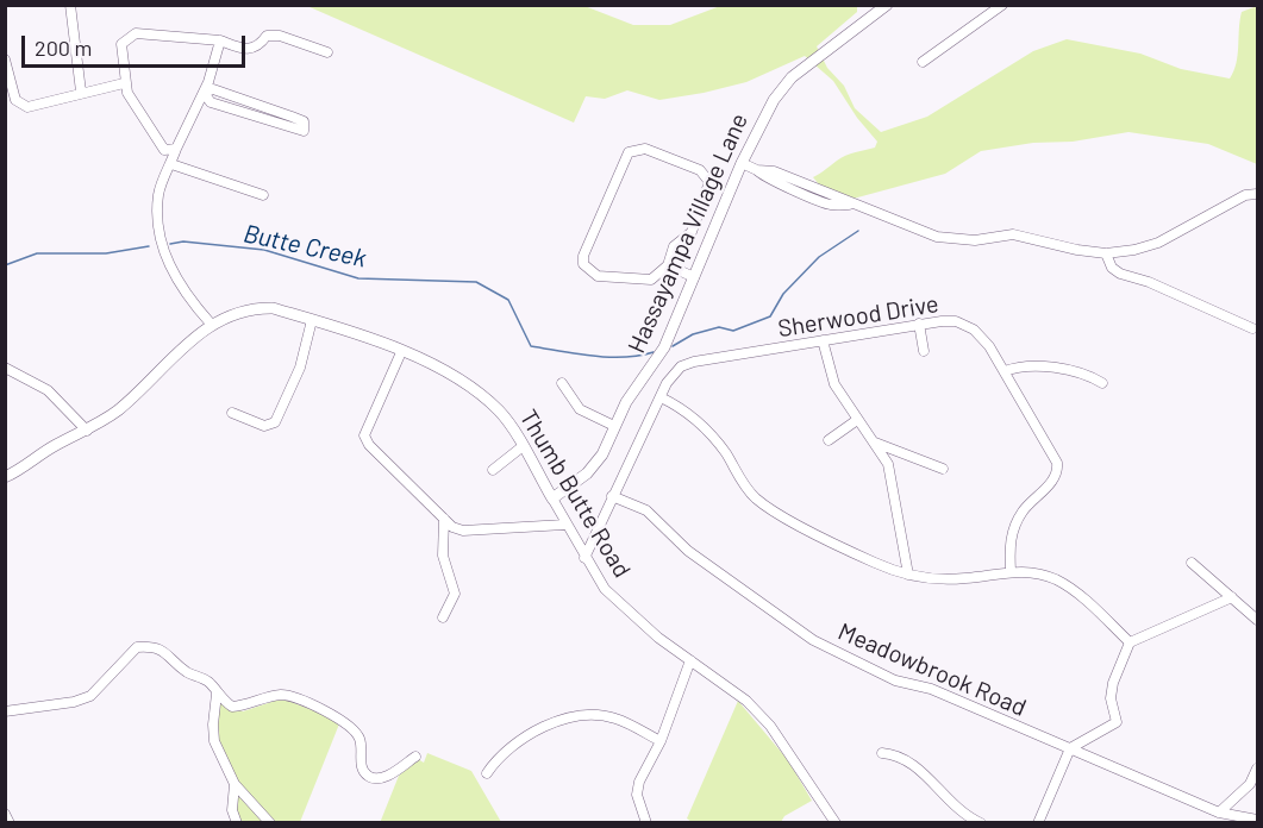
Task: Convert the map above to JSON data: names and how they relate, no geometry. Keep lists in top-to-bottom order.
{
  "streets": {
    "street": [
      "Hassayampa Village Lane",
      "Sherwood Drive",
      "Thumb Butte Road",
      "Meadowbrook Road"
    ]
  },
  "crossings": [
    ["Hassayampa Village Lane", "Thumb Butte Road"],
    ["Sherwood Drive", "Thumb Butte Road"],
    ["Sherwood Drive", "Meadowbrook Road"]
  ],
  "water": ["Butte Creek"],
  "scale_bar": "200 m"
}
